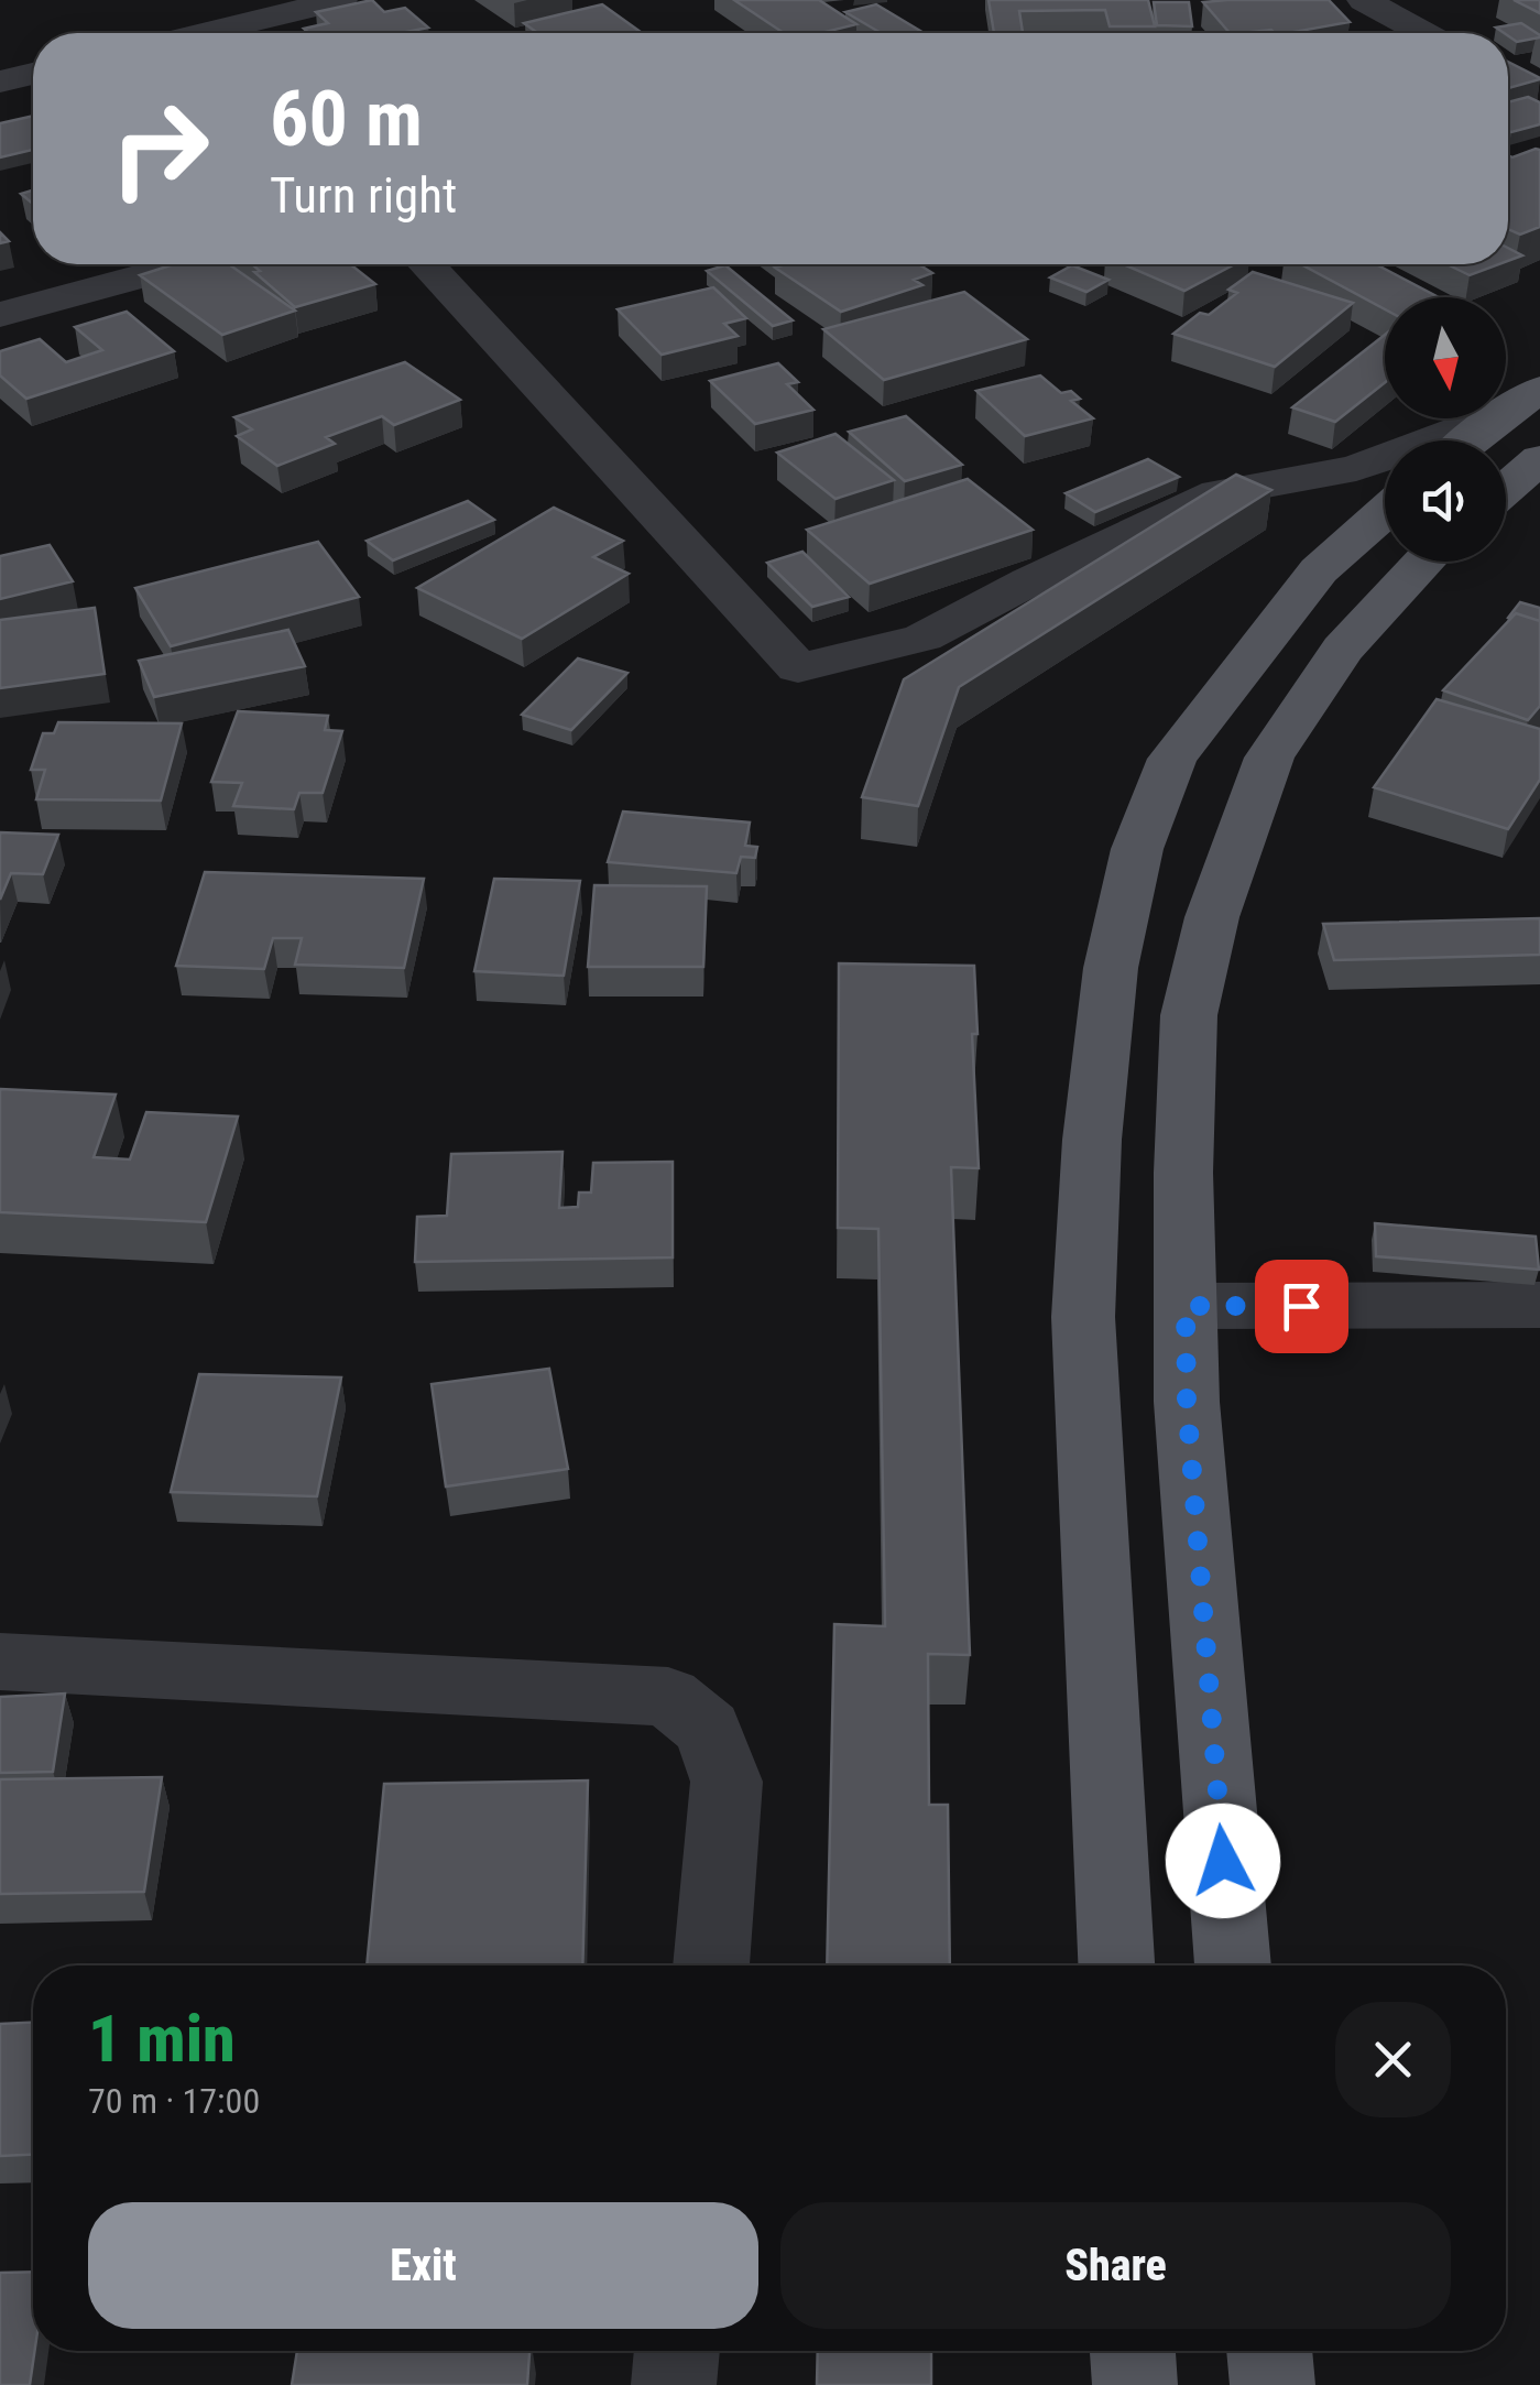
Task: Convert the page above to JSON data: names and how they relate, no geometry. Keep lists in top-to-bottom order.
{
  "north": "bottom",
  "page": {
    "turn": ["60 m", "Turn right"],
    "heading": ["1 min", "70 m · 17:00"],
    "buttons": ["Exit", "Share"]
  }
}
